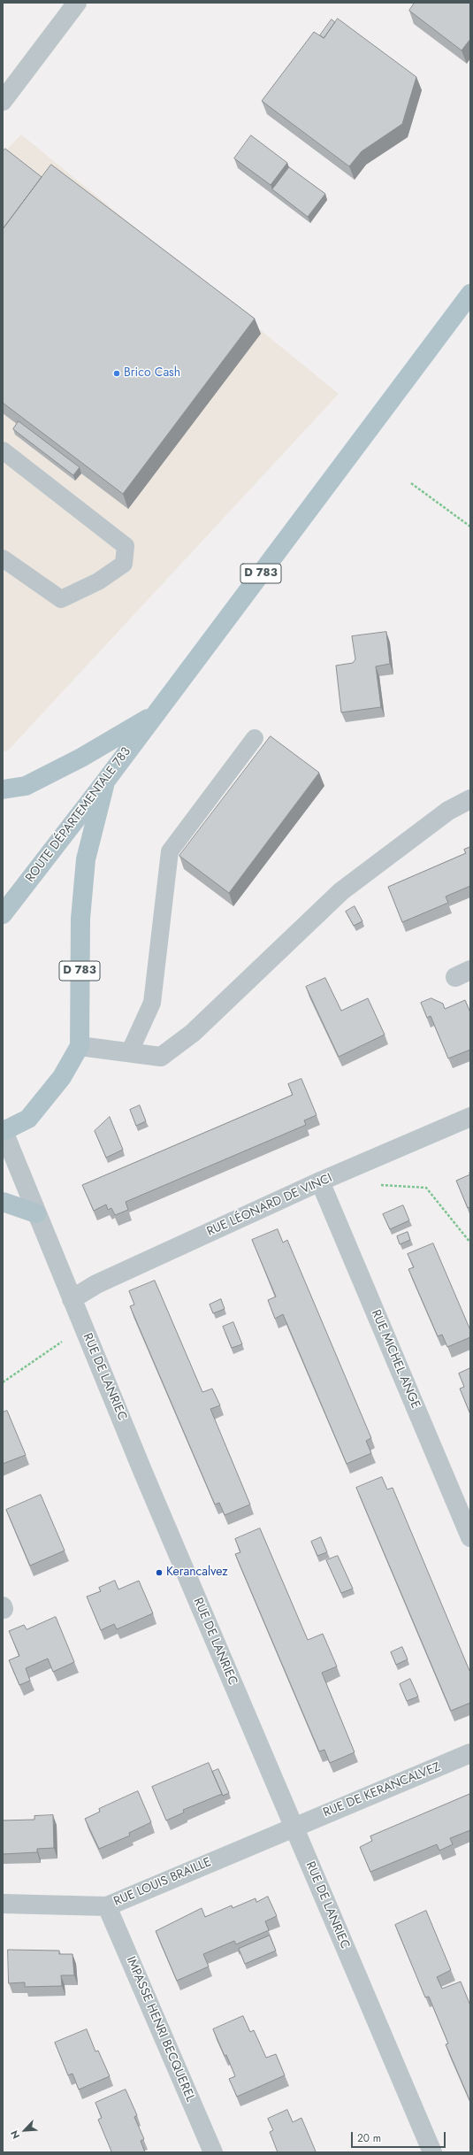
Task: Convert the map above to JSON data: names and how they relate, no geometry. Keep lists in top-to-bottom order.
{
  "streets": {
    "main road": ["D 783", "ROUTE DÉPARTEMENTALE 783"],
    "street": [
      "RUE LÉONARD DE VINCI",
      "RUE MICHEL ANGE",
      "RUE DE LANRIEC",
      "RUE DE KERANCALVEZ",
      "RUE LOUIS BRAILLE",
      "IMPASSE HENRI BECQUEREL"
    ]
  },
  "crossings": [
    ["D 783", "ROUTE DÉPARTEMENTALE 783"],
    ["D 783", "RUE DE LANRIEC"],
    ["RUE LÉONARD DE VINCI", "RUE MICHEL ANGE"],
    ["RUE LÉONARD DE VINCI", "RUE DE LANRIEC"],
    ["RUE DE LANRIEC", "RUE DE KERANCALVEZ"],
    ["RUE DE LANRIEC", "RUE LOUIS BRAILLE"],
    ["RUE DE KERANCALVEZ", "RUE LOUIS BRAILLE"],
    ["RUE LOUIS BRAILLE", "IMPASSE HENRI BECQUEREL"]
  ],
  "places": ["Brico Cash", "Kerancalvez"],
  "scale_bar": "20 m",
  "north": "bottom left"
}
